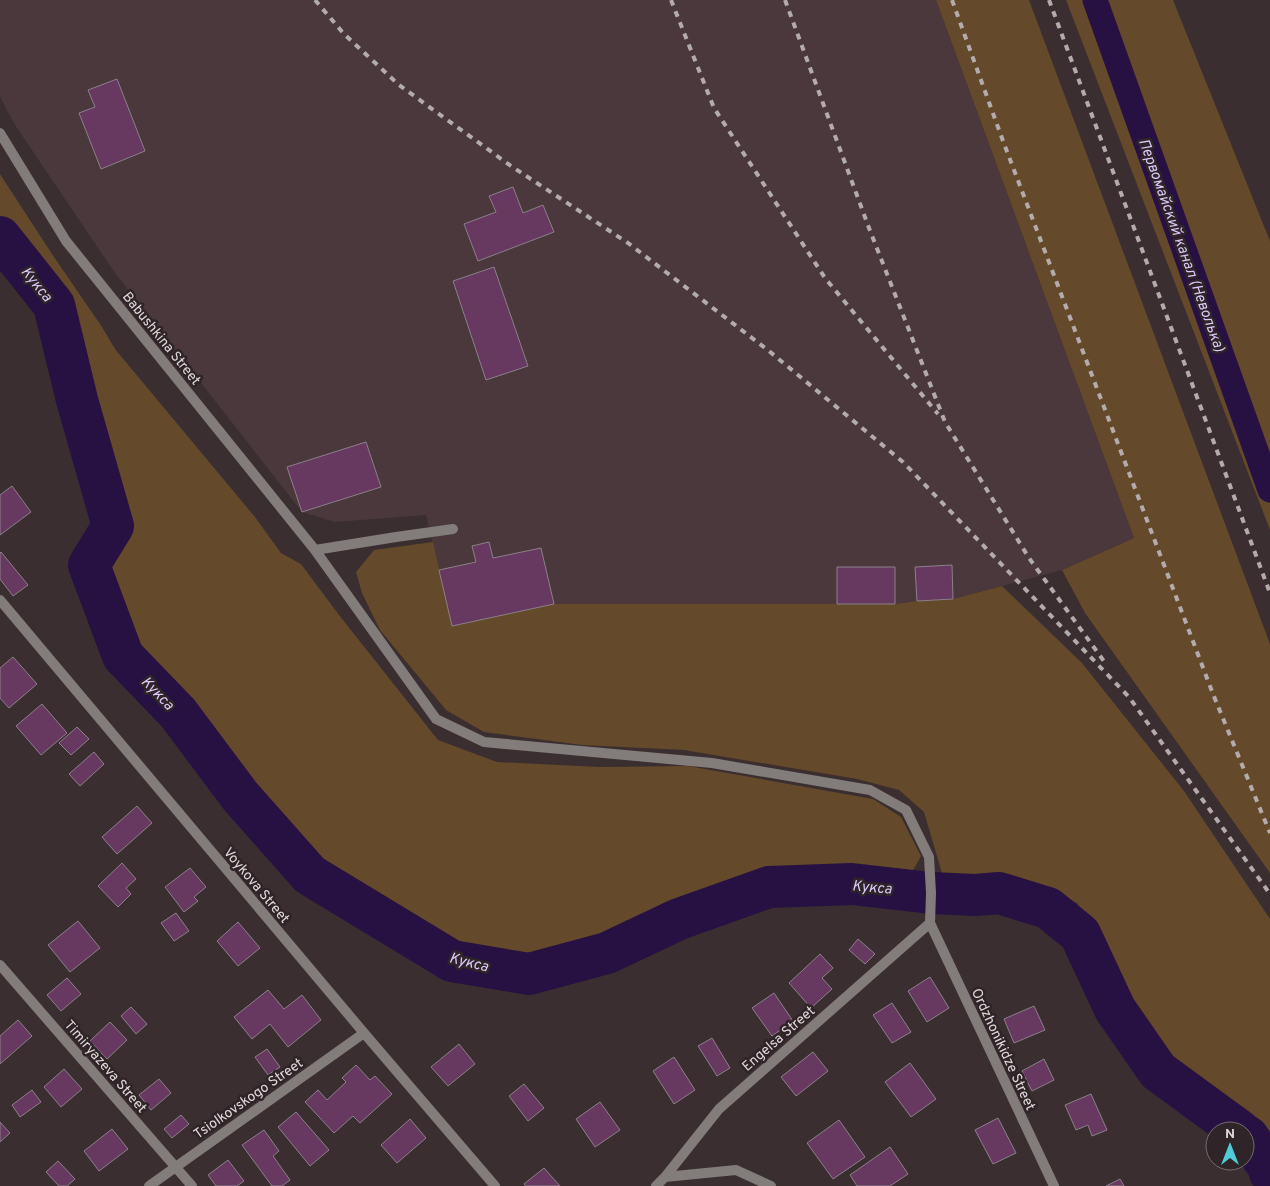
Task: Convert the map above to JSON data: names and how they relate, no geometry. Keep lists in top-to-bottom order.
{
  "streets": {
    "street": [
      "Babushkina Street",
      "Voykova Street",
      "Engelsa Street",
      "Ordzhonikidze Street",
      "Timiryazeva Street",
      "Tsiolkovskogo Street"
    ]
  },
  "crossings": [
    ["Babushkina Street", "Engelsa Street"],
    ["Babushkina Street", "Ordzhonikidze Street"],
    ["Voykova Street", "Tsiolkovskogo Street"],
    ["Engelsa Street", "Ordzhonikidze Street"],
    ["Timiryazeva Street", "Tsiolkovskogo Street"]
  ],
  "water": ["Первомайский канал (Неволька)", "Кукса"],
  "north": "top"
}
